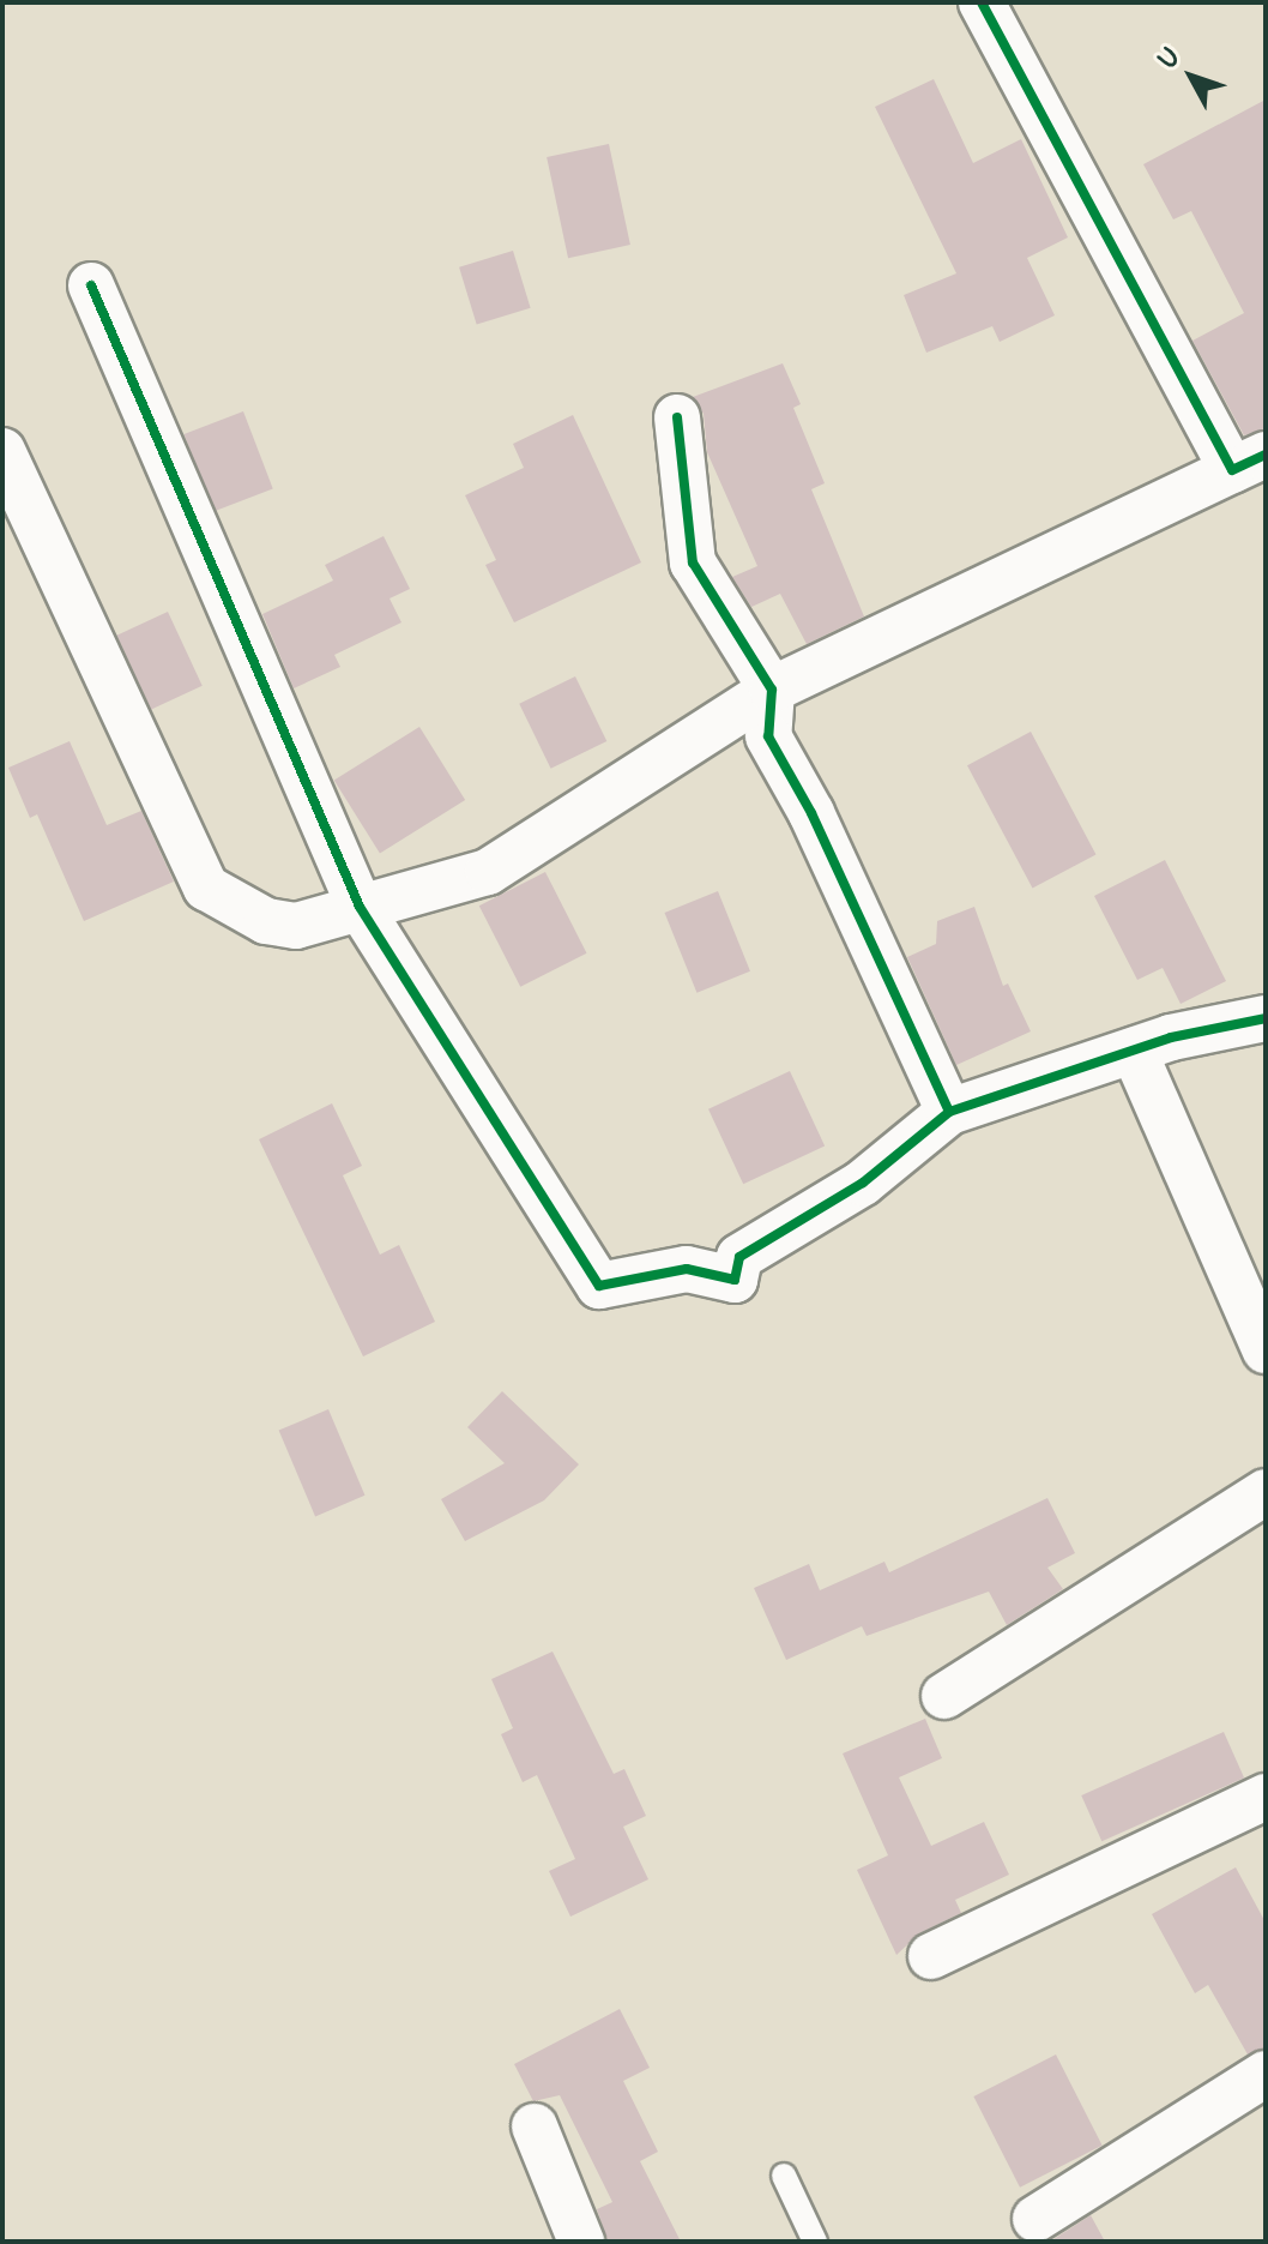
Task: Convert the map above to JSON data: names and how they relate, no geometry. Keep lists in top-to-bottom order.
{
  "north": "top left"
}
